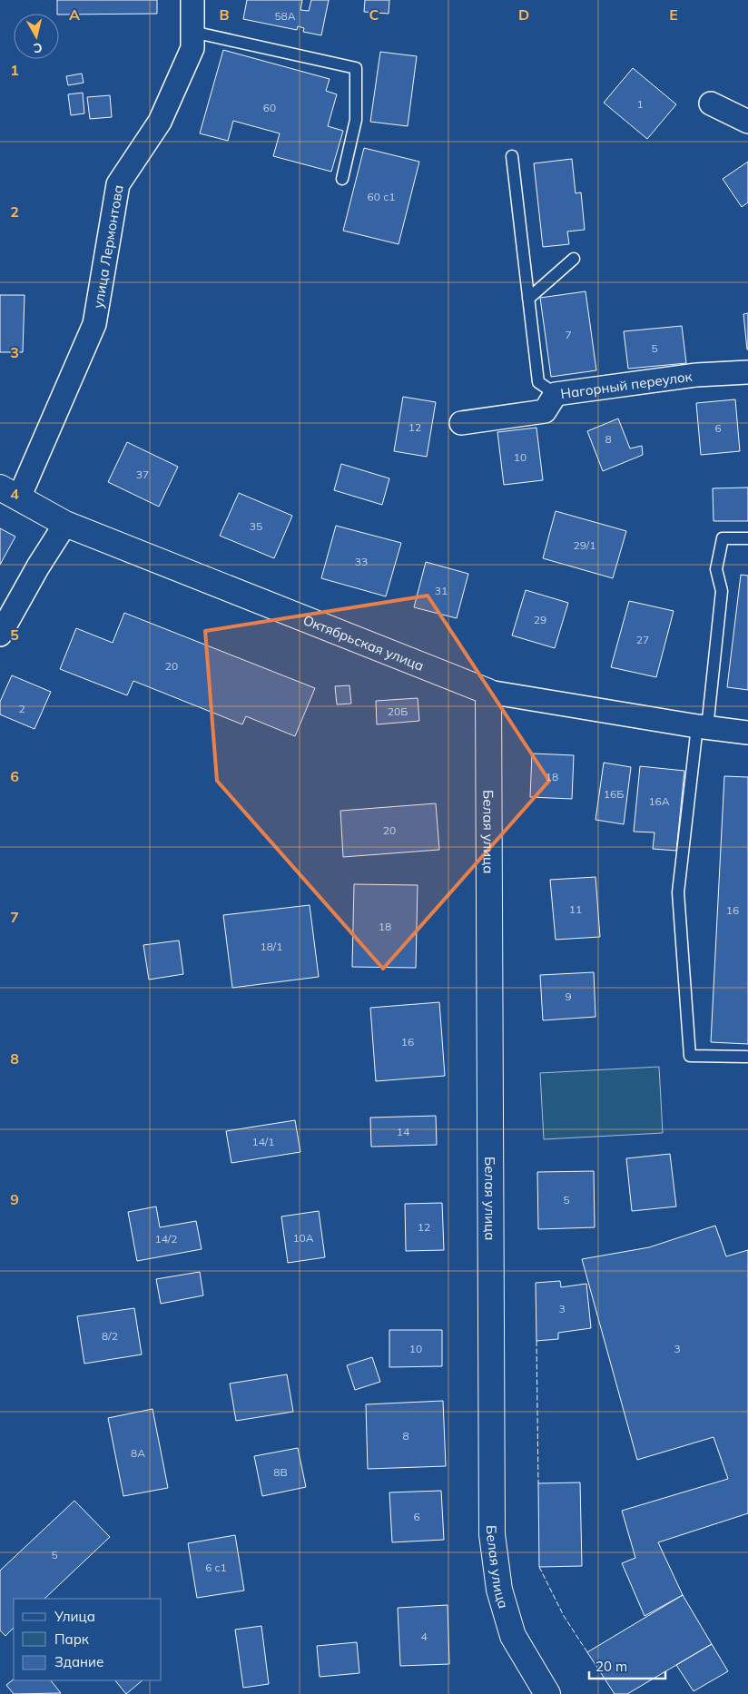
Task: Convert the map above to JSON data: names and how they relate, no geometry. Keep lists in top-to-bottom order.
{
  "streets": {
    "street": [
      "улица Лермонтова",
      "Нагорный переулок",
      "Октябрьская улица",
      "Белая улица"
    ]
  },
  "crossings": [
    ["улица Лермонтова", "Октябрьская улица"],
    ["Октябрьская улица", "Белая улица"]
  ],
  "house_numbers": [
    "58А",
    "1",
    "60",
    "60 с1",
    "7",
    "5",
    "12",
    "6",
    "8",
    "10",
    "37",
    "35",
    "29/1",
    "33",
    "31",
    "29",
    "27",
    "20",
    "2",
    "20Б",
    "18",
    "16Б",
    "16А",
    "20",
    "11",
    "16",
    "18",
    "18/1",
    "9",
    "16",
    "14",
    "14/1",
    "5",
    "12",
    "10А",
    "14/2",
    "3",
    "8/2",
    "10",
    "3",
    "8",
    "8А",
    "8В",
    "6",
    "5",
    "6 с1",
    "4"
  ],
  "legend": ["Улица", "Парк", "Здание"],
  "scale_bar": "20 m",
  "north": "bottom",
  "grid": {
    "columns": [
      "A",
      "B",
      "C",
      "D",
      "E"
    ],
    "rows": [
      "1",
      "2",
      "3",
      "4",
      "5",
      "6",
      "7",
      "8",
      "9"
    ]
  }
}
